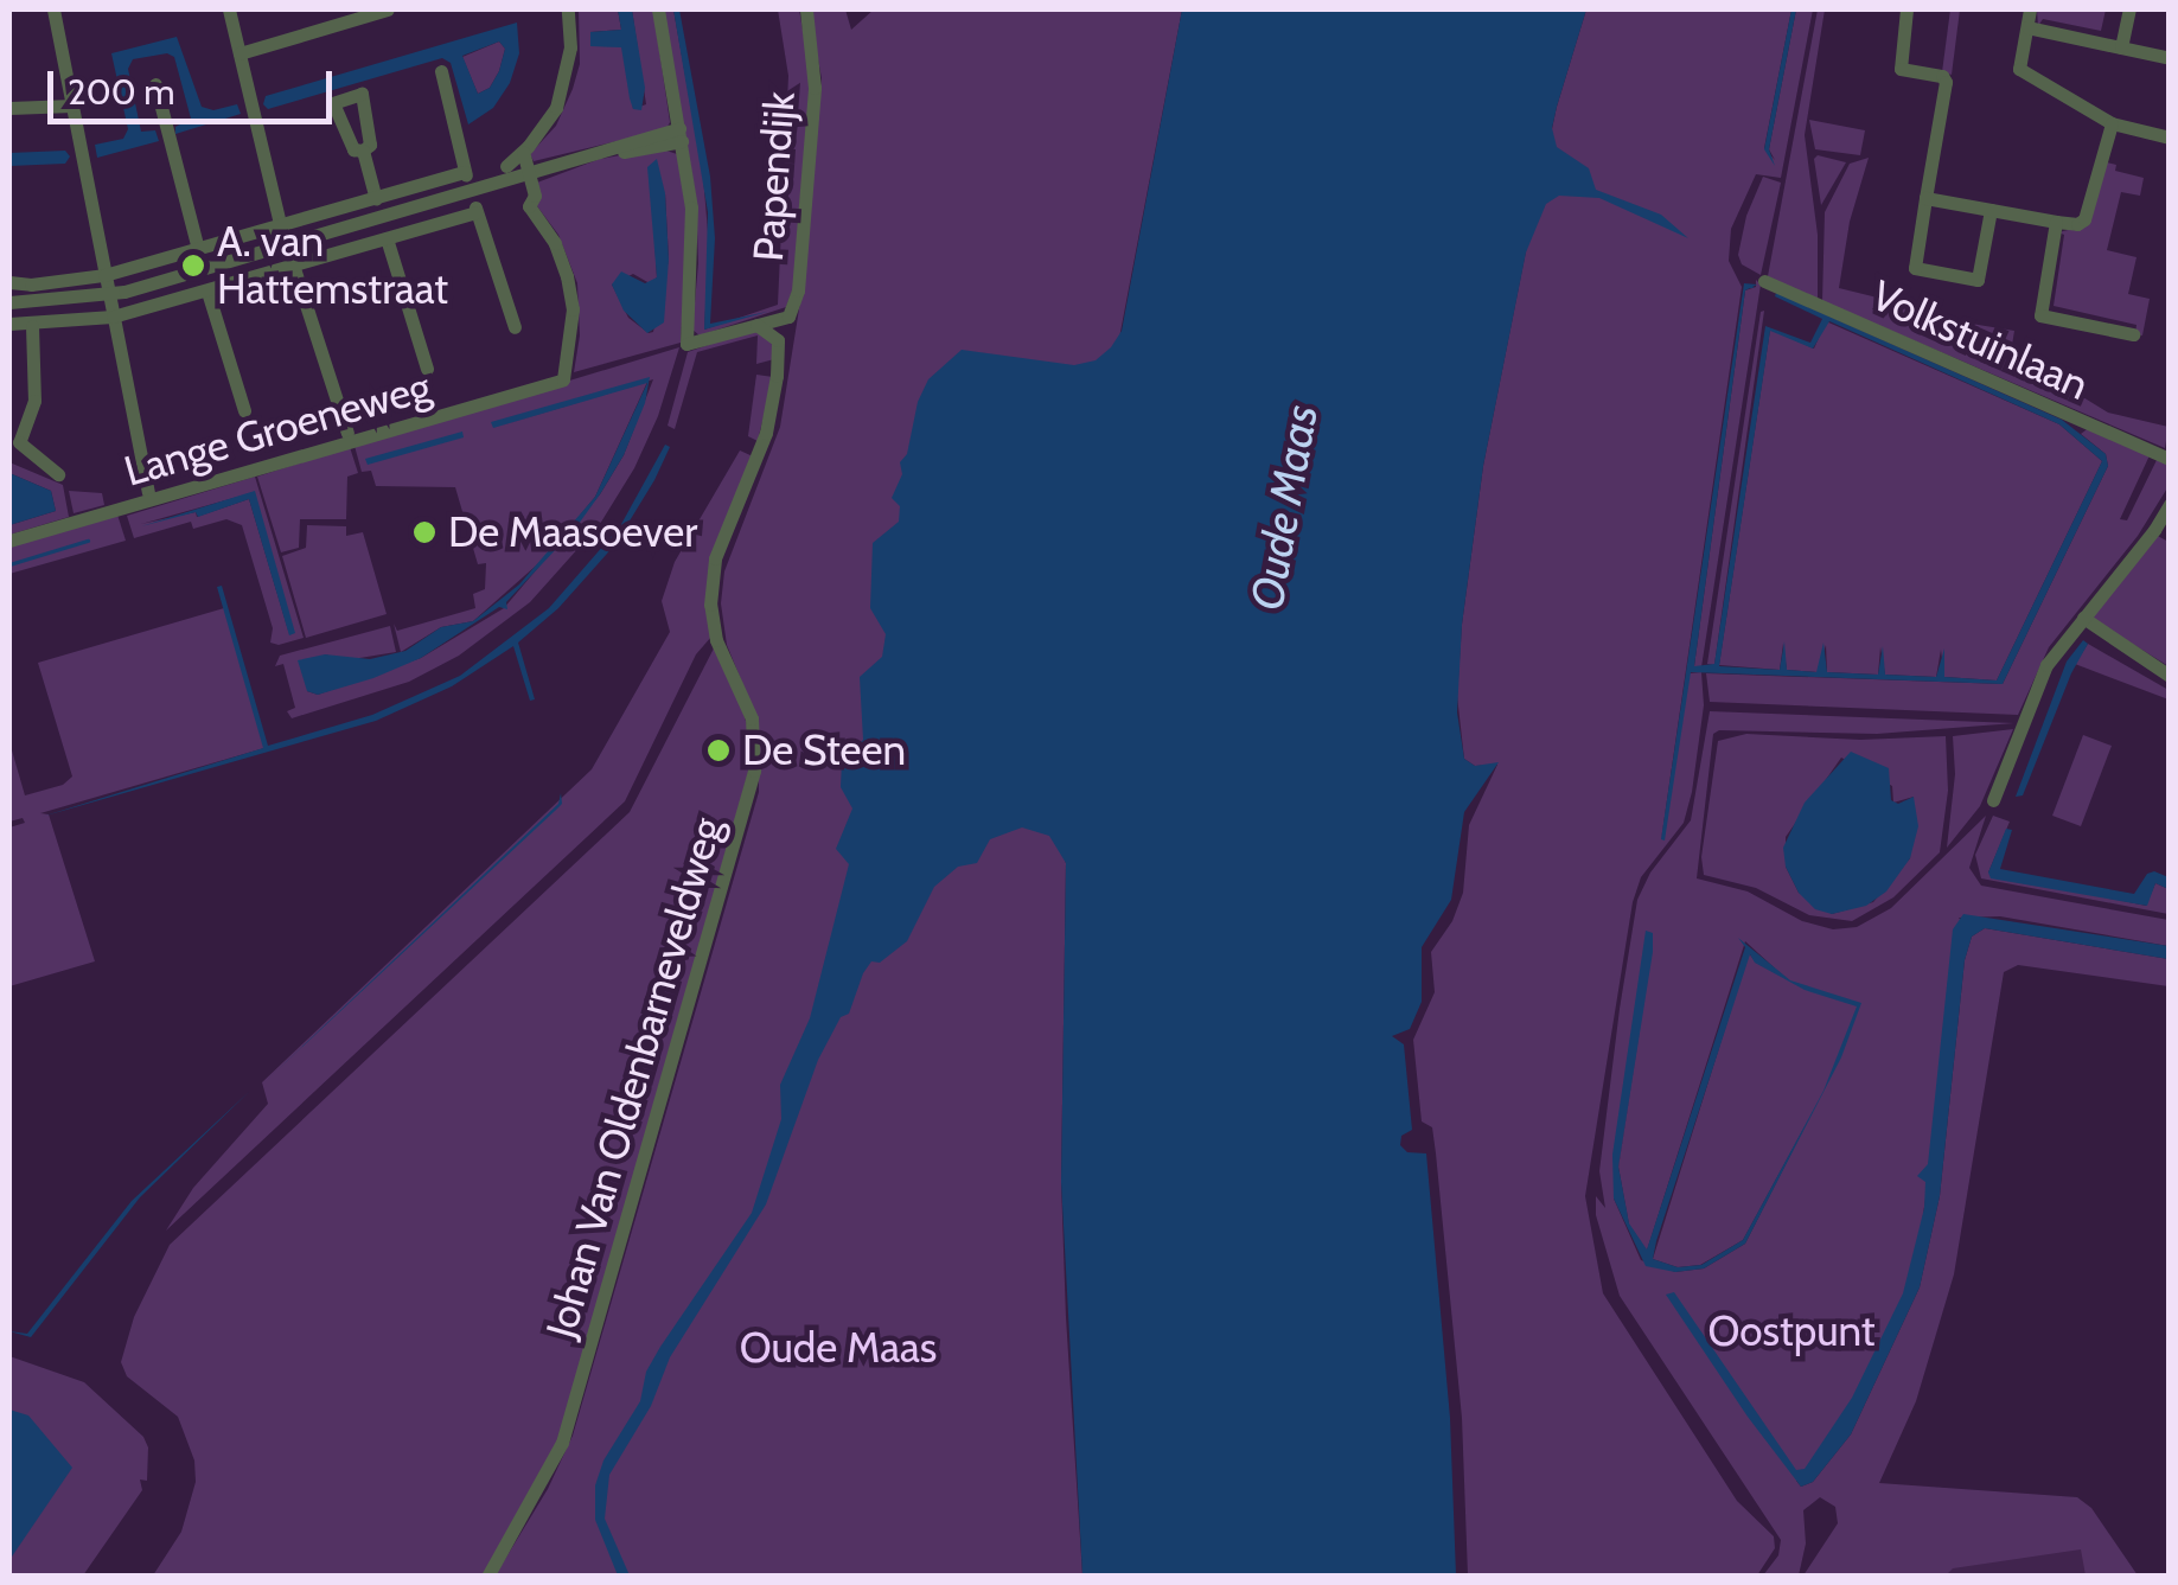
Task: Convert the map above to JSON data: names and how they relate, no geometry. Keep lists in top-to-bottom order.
{
  "streets": {
    "street": [
      "Papendijk",
      "Volkstuinlaan",
      "Lange Groeneweg",
      "Johan Van Oldenbarneveldweg"
    ]
  },
  "crossings": [
    ["Papendijk", "Johan Van Oldenbarneveldweg"]
  ],
  "water": ["Oude Maas"],
  "parks": ["Oostpunt", "Oude Maas"],
  "places": ["A. van Hattemstraat", "De Maasoever", "De Steen"],
  "scale_bar": "200 m"
}
